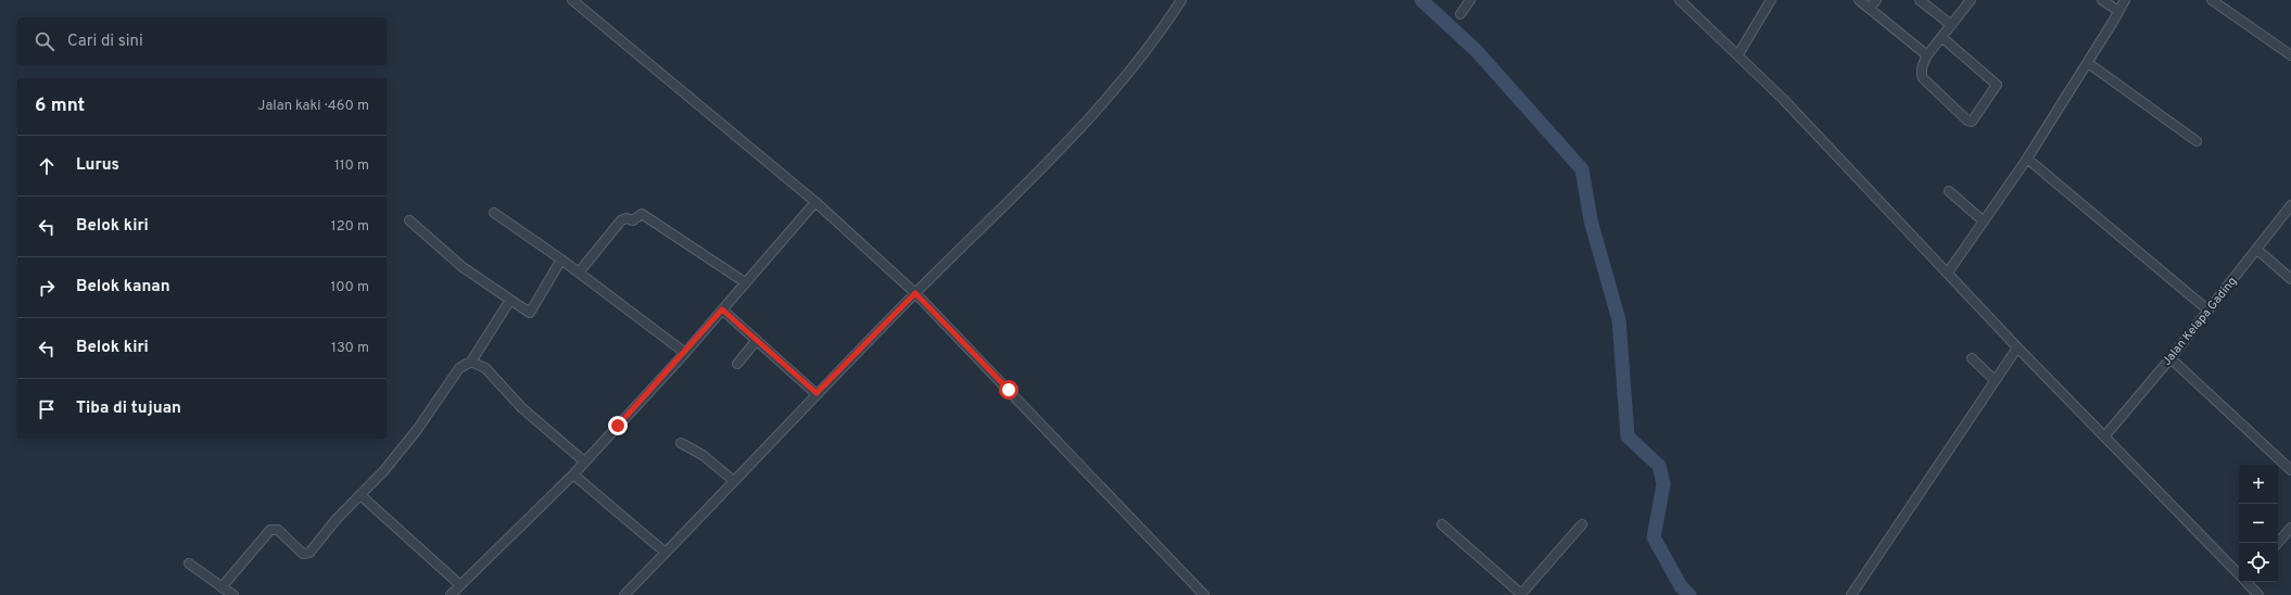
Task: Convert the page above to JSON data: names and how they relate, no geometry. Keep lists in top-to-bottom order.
{
  "streets": {
    "street": ["Jalan Kelapa Gading"]
  },
  "page": {
    "search": "Cari di sini",
    "heading": ["6 mnt", "Jalan kaki · 460 m"],
    "list": [
      ["Lurus", "110 m"],
      ["Belok kiri", "120 m"],
      ["Belok kanan", "100 m"],
      ["Belok kiri", "130 m"],
      "Tiba di tujuan"
    ],
    "map_buttons": ["+", "−"]
  }
}
